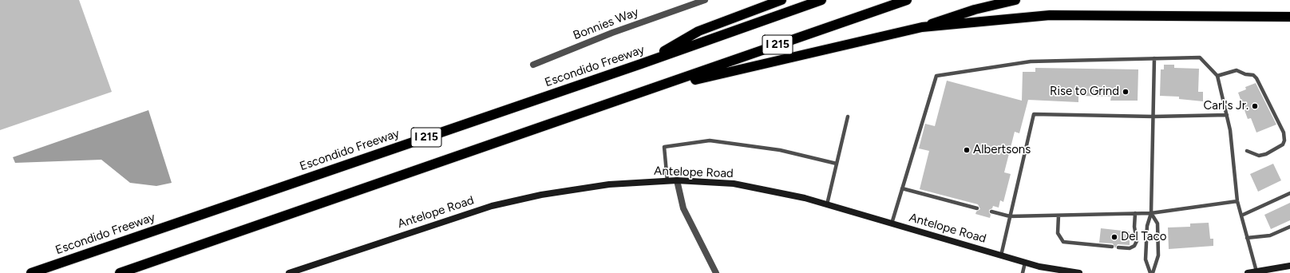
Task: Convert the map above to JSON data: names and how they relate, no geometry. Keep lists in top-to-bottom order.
{
  "streets": {
    "highway": ["I 215", "Escondido Freeway"],
    "main road": ["Antelope Road"],
    "street": ["Bonnies Way"]
  },
  "places": [
    "Rise to Grind",
    "Carl's Jr.",
    "Albertsons",
    "Del Taco"
  ]
}
